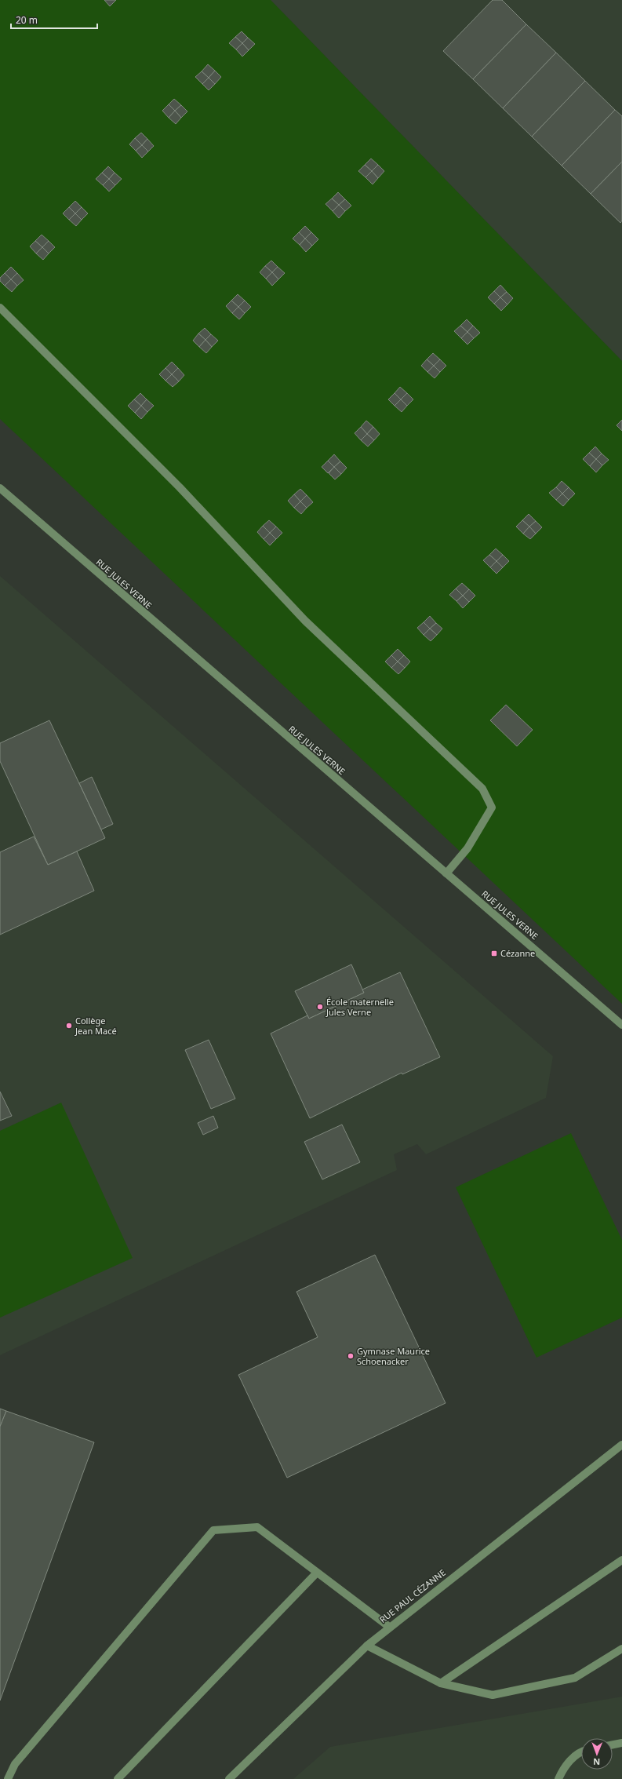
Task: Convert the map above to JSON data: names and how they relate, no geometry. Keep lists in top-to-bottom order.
{
  "streets": {
    "street": ["RUE JULES VERNE", "RUE PAUL CÉZANNE"]
  },
  "places": {
    "transit": ["Cézanne"],
    "other": ["École maternelle Jules Verne", "Collège Jean Macé", "Gymnase Maurice Schoenacker"]
  },
  "scale_bar": "20 m",
  "north": "bottom"
}
